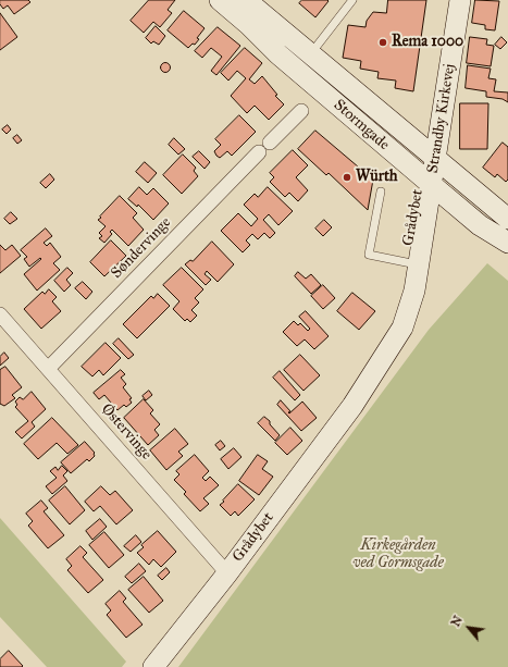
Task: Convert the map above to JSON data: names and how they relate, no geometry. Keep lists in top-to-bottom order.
{
  "streets": {
    "street": [
      "Strandby Kirkevej",
      "Stormgade",
      "Grådybet",
      "Søndervinge",
      "Østervinge"
    ]
  },
  "crossings": [
    ["Strandby Kirkevej", "Stormgade"],
    ["Strandby Kirkevej", "Grådybet"],
    ["Stormgade", "Grådybet"],
    ["Grådybet", "Østervinge"],
    ["Søndervinge", "Østervinge"]
  ],
  "parks": ["Kirkegården ved Gormsgade"],
  "places": ["Rema 1000", "Würth"],
  "north": "top left"
}
